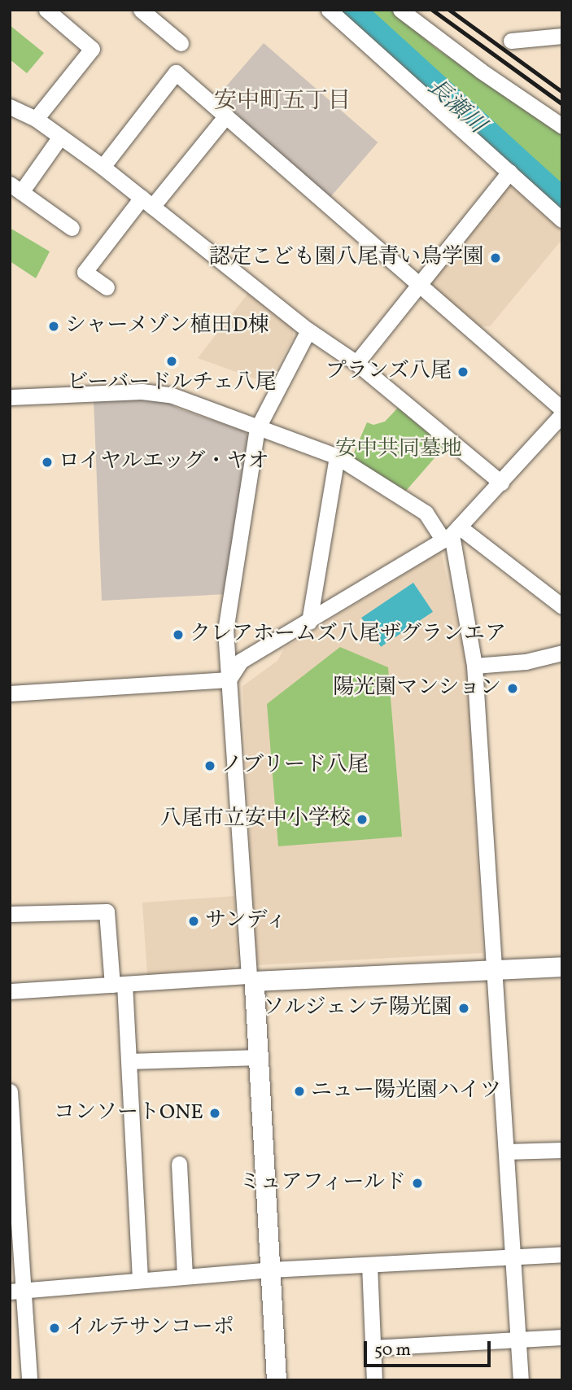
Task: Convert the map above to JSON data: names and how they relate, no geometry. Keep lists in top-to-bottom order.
{
  "districts": ["安中町五丁目"],
  "water": ["長瀬川"],
  "parks": ["安中共同墓地"],
  "places": [
    "認定こども園八尾青い鳥学園",
    "シャーメゾン植田D棟",
    "ビーバードルチェ八尾",
    "プランズ八尾",
    "ロイヤルエッグ・ヤオ",
    "クレアホームズ八尾ザグランエア",
    "陽光園マンション",
    "ノブリード八尾",
    "八尾市立安中小学校",
    "サンディ",
    "ソルジェンテ陽光園",
    "ニュー陽光園ハイツ",
    "コンソートONE",
    "ミュアフィールド",
    "イルテサンコーポ"
  ],
  "scale_bar": "50 m"
}
